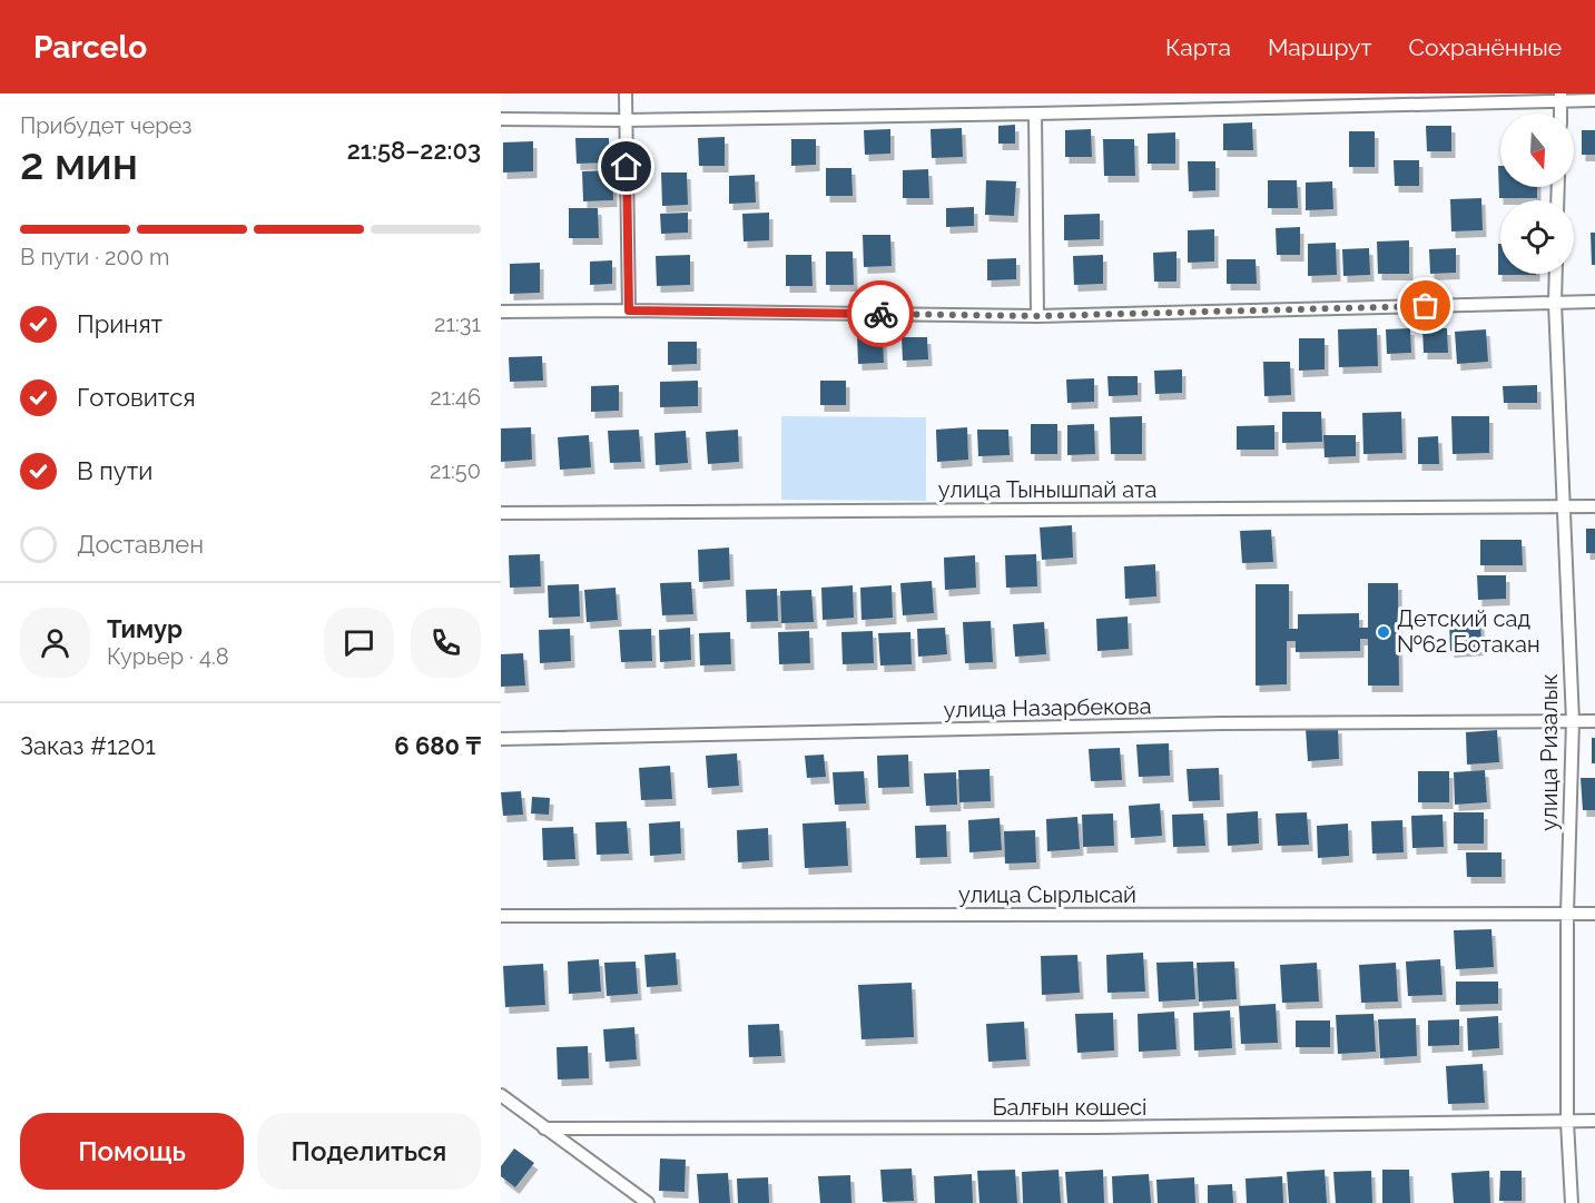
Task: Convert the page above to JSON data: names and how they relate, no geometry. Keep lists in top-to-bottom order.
{
  "streets": {
    "street": [
      "улица Тынышпай ата",
      "улица Назарбекова",
      "улица Ризалык",
      "улица Сырлысай",
      "Балғын көшесі"
    ]
  },
  "crossings": [
    ["улица Тынышпай ата", "улица Ризалык"],
    ["улица Назарбекова", "улица Ризалык"],
    ["улица Ризалык", "улица Сырлысай"],
    ["улица Ризалык", "Балғын көшесі"]
  ],
  "places": ["Детский сад №62 Ботакан"],
  "north": "bottom",
  "page": {
    "header": "Parcelo",
    "nav": ["Карта", "Маршрут", "Сохранённые"],
    "heading": ["2 мин", "Прибудет через", "21:58–22:03"],
    "panel": [
      "Тимур",
      "Курьер · 4.8",
      "Заказ #1201",
      "6 680 ₸"
    ],
    "bar": "В пути · 200 m",
    "list": [
      ["Принят", "21:31"],
      ["Готовится", "21:46"],
      ["В пути", "21:50"],
      "Доставлен"
    ],
    "buttons": ["Помощь", "Поделиться"]
  }
}
